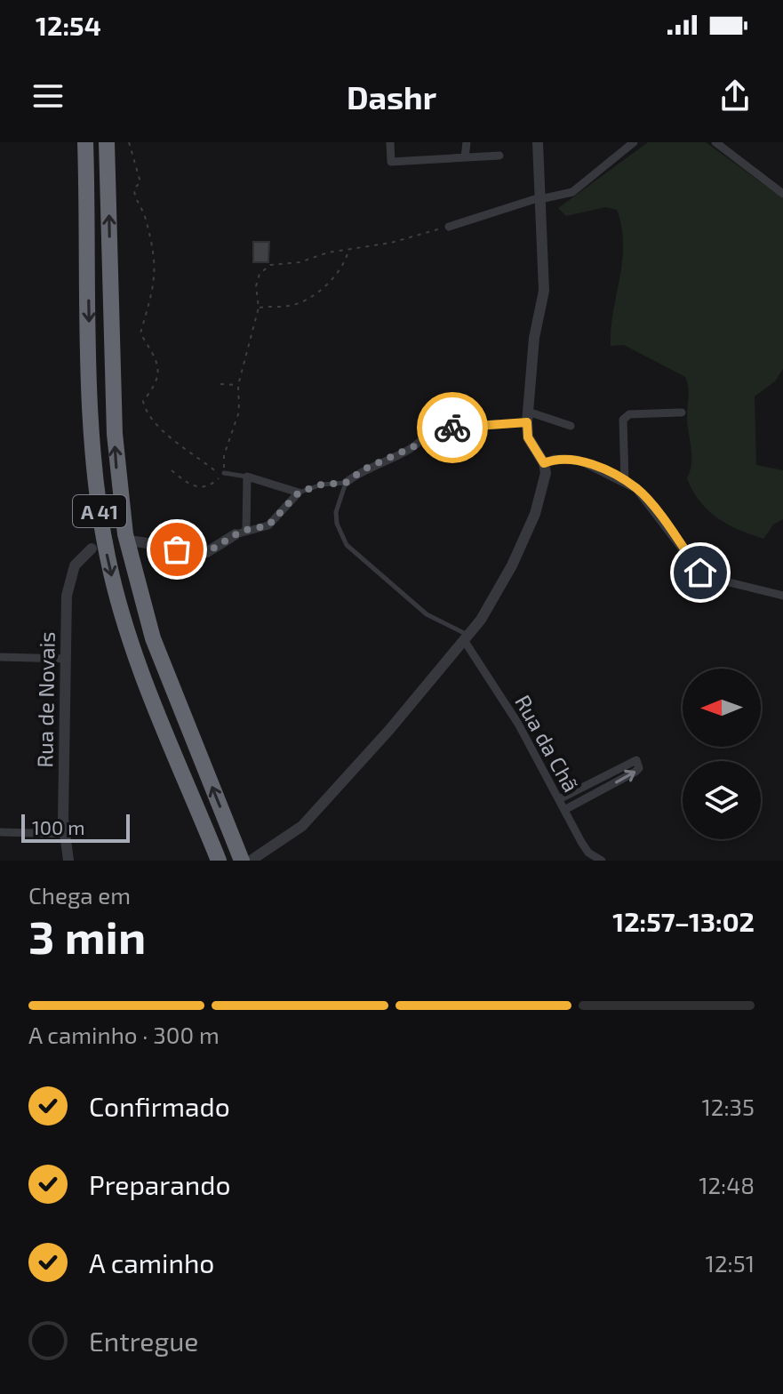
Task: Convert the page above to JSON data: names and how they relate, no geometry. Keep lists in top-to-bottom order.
{
  "streets": {
    "highway": ["A 41"],
    "street": ["Rua de Novais", "Rua da Chã"]
  },
  "scale_bar": "100 m",
  "north": "left",
  "page": {
    "status": "12:54",
    "header": "Dashr",
    "scale": "100 m",
    "heading": ["3 min", "Chega em", "12:57–13:02"],
    "bar": "A caminho · 300 m",
    "list": [
      ["Confirmado", "12:35"],
      ["Preparando", "12:48"],
      ["A caminho", "12:51"],
      "Entregue"
    ]
  }
}
